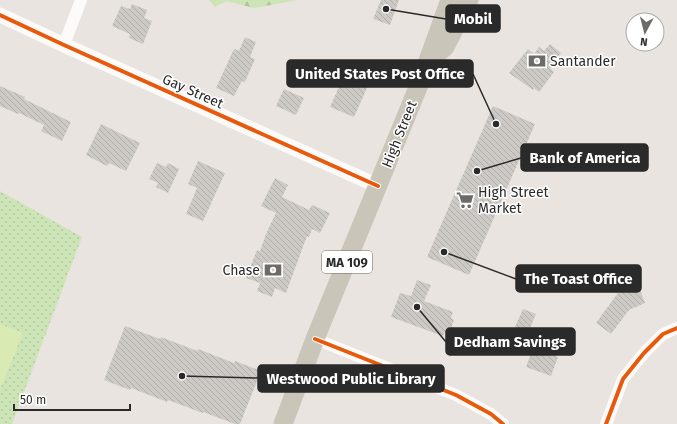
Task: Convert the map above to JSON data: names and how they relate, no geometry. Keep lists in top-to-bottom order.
{
  "streets": {
    "main road": ["High Street", "MA 109"],
    "street": ["Gay Street"]
  },
  "crossings": [
    ["Gay Street", "High Street"]
  ],
  "places": {
    "other": [
      "Mobil",
      "United States Post Office",
      "Bank of America",
      "The Toast Office",
      "Dedham Savings",
      "Westwood Public Library"
    ],
    "bank": ["Santander", "Chase"],
    "supermarket": ["High Street Market"]
  },
  "scale_bar": "50 m",
  "north": "bottom"
}
